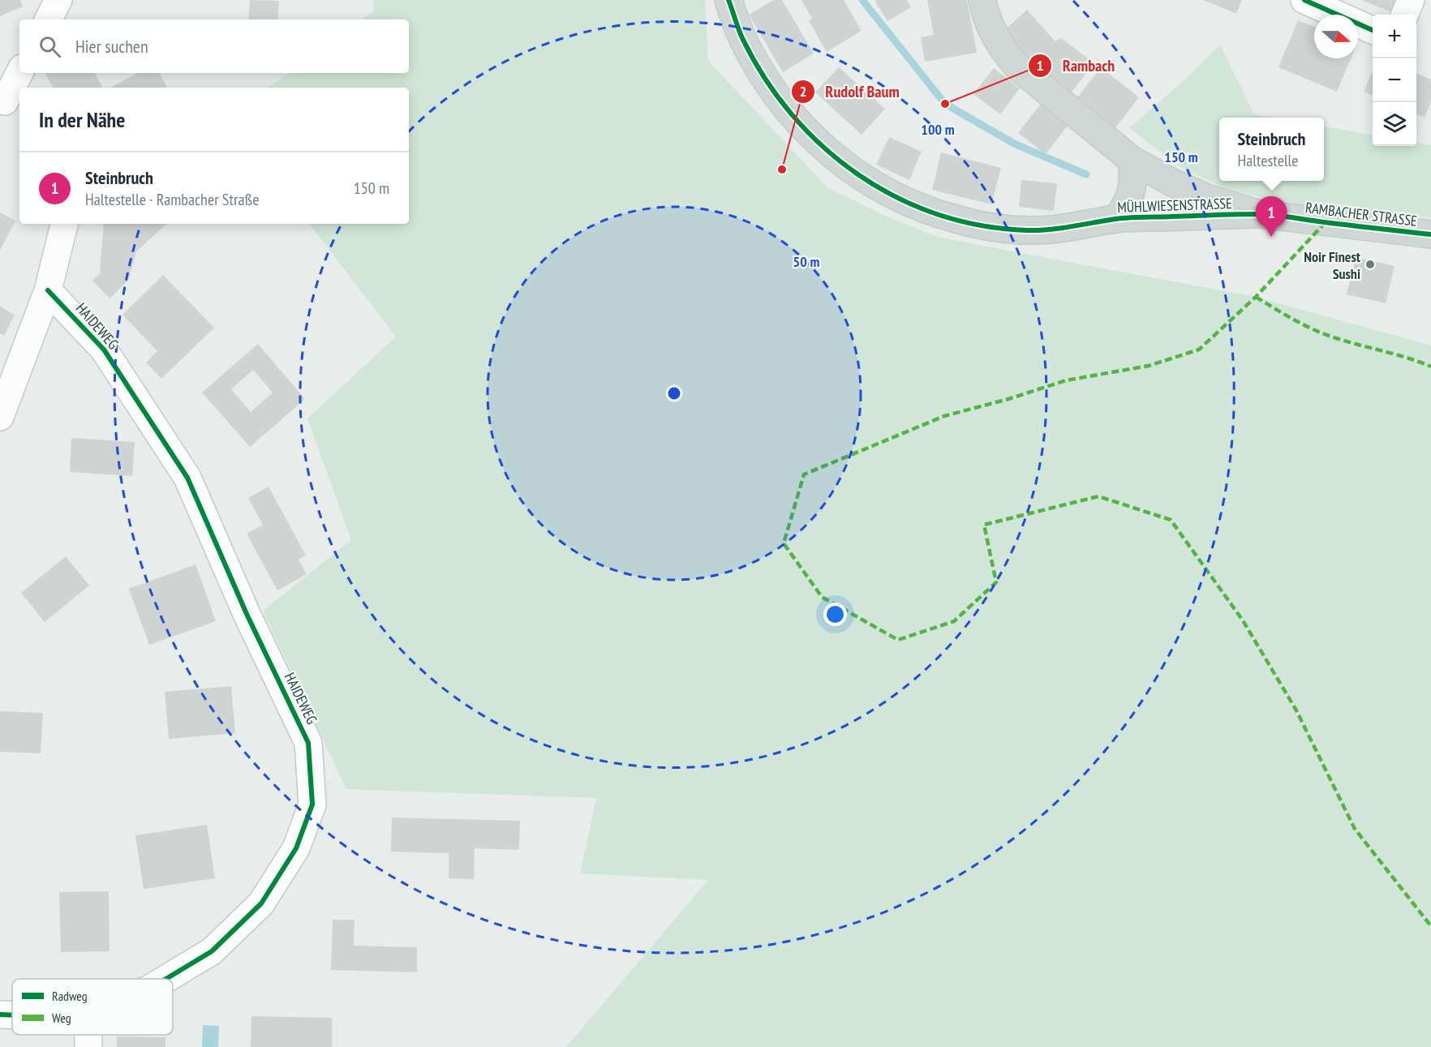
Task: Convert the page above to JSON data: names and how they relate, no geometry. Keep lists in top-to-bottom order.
{
  "streets": {
    "main road": ["MÜHLWIESENSTRASSE", "RAMBACHER STRASSE"],
    "street": ["HAIDEWEG"]
  },
  "crossings": [
    ["MÜHLWIESENSTRASSE", "RAMBACHER STRASSE"]
  ],
  "places": ["Rambach", "Rudolf Baum", "Noir Finest Sushi"],
  "legend": ["Radweg", "Weg"],
  "north": "right",
  "page": {
    "map_buttons": ["+", "−"],
    "search": "Hier suchen",
    "heading": "In der Nähe",
    "popup": ["Steinbruch", "Haltestelle"],
    "list": [
      {
        "mark": "1",
        "name": "Steinbruch",
        "note": "Haltestelle · Rambacher Straße",
        "value": "150 m"
      }
    ],
    "pins": "1"
  },
  "rings": ["100 m", "150 m", "50 m"]
}
